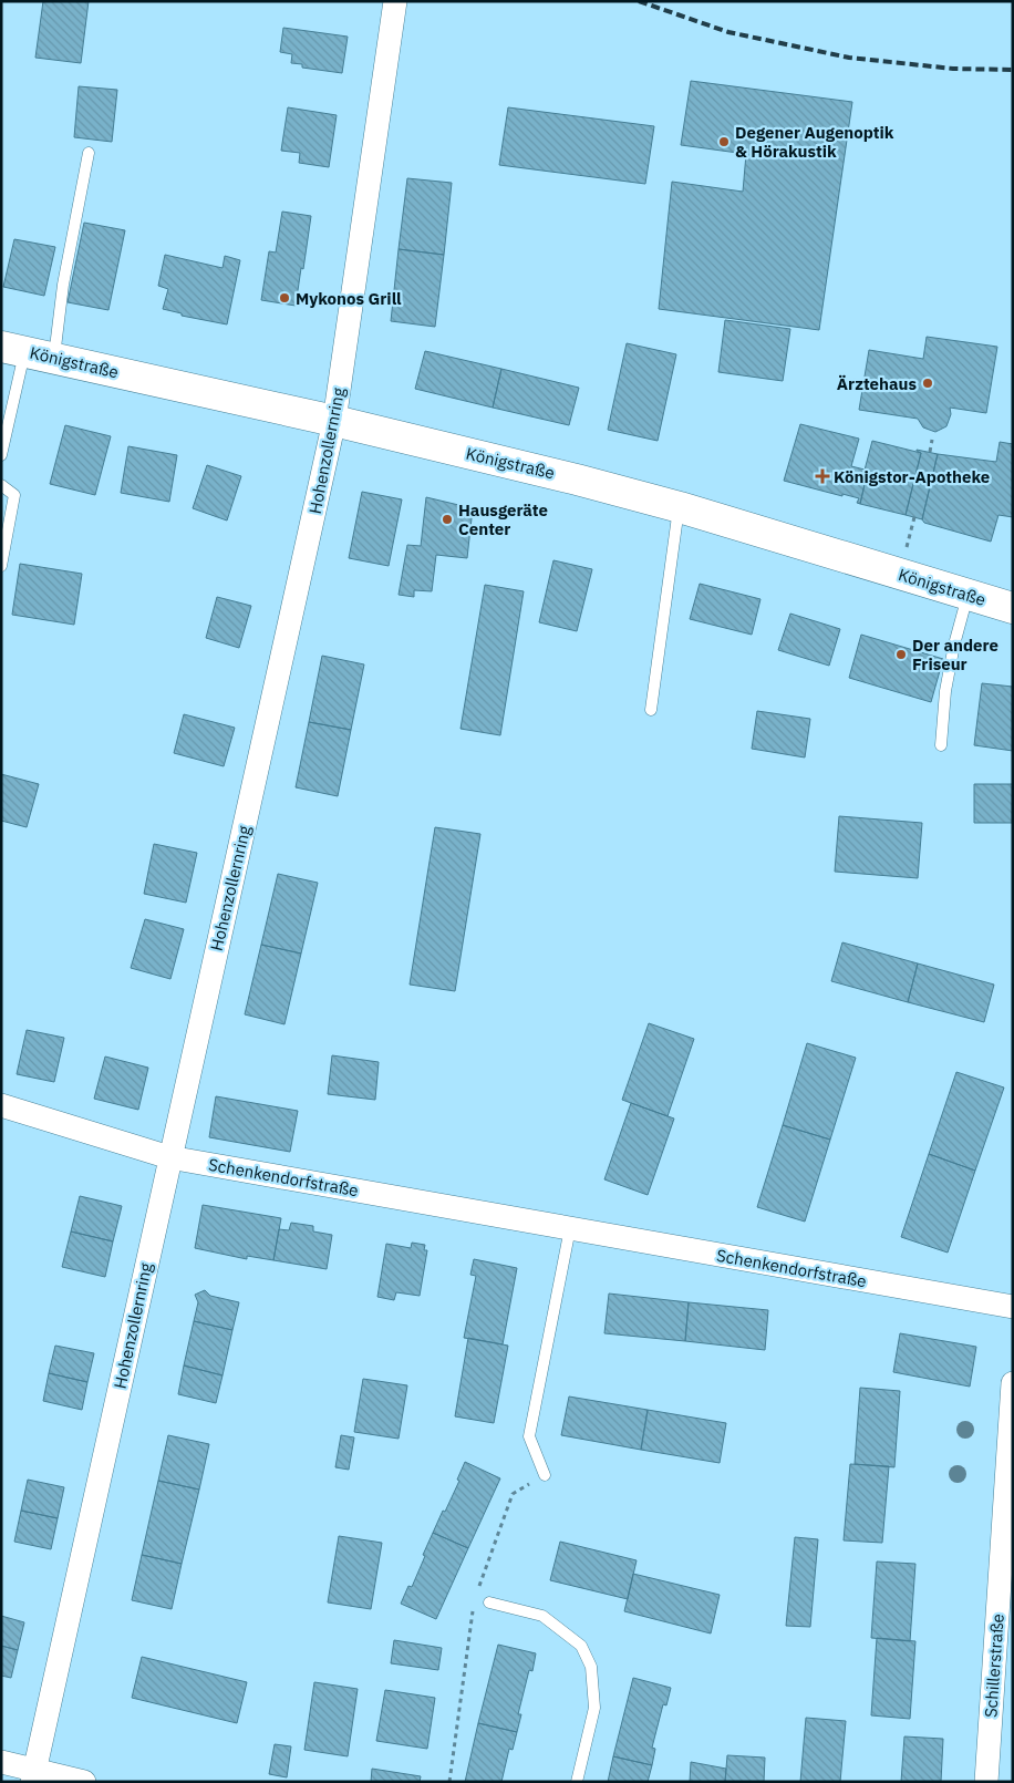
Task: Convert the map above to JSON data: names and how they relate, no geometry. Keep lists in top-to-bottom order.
{
  "streets": {
    "main road": ["Königstraße"],
    "street": ["Hohenzollernring", "Schenkendorfstraße", "Schillerstraße"]
  },
  "crossings": [
    ["Königstraße", "Hohenzollernring"],
    ["Hohenzollernring", "Schenkendorfstraße"]
  ],
  "places": {
    "other": [
      "Degener Augenoptik & Hörakustik",
      "Mykonos Grill",
      "Ärztehaus",
      "Hausgeräte Center",
      "Der andere Friseur"
    ],
    "health": ["Königstor-Apotheke"]
  }
}
